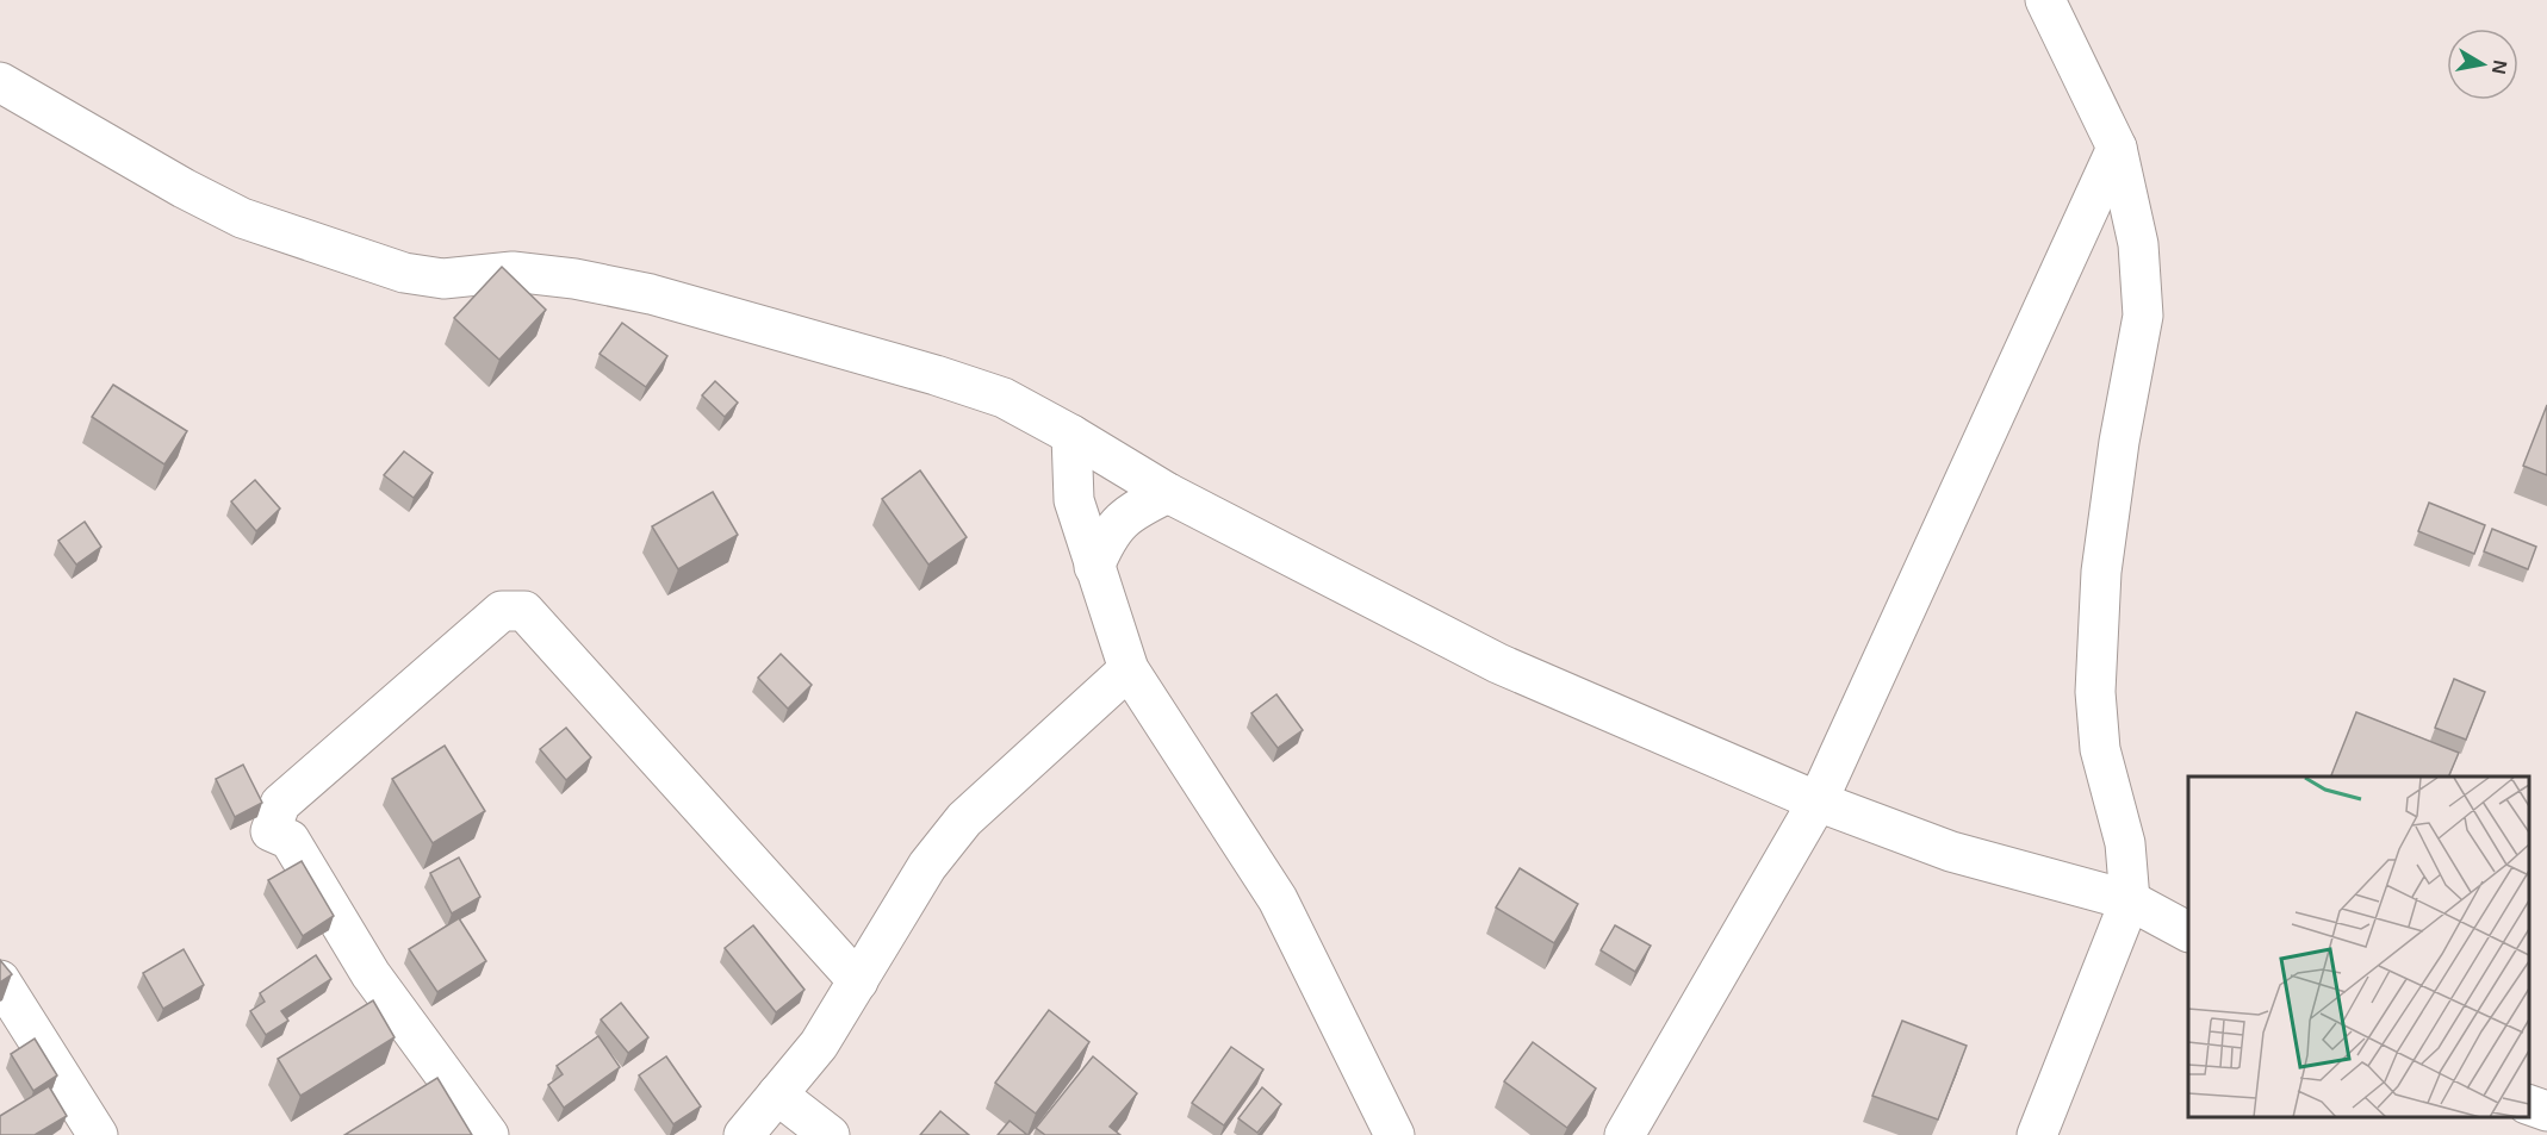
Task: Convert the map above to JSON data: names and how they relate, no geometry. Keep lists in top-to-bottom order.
{
  "north": "right"
}
